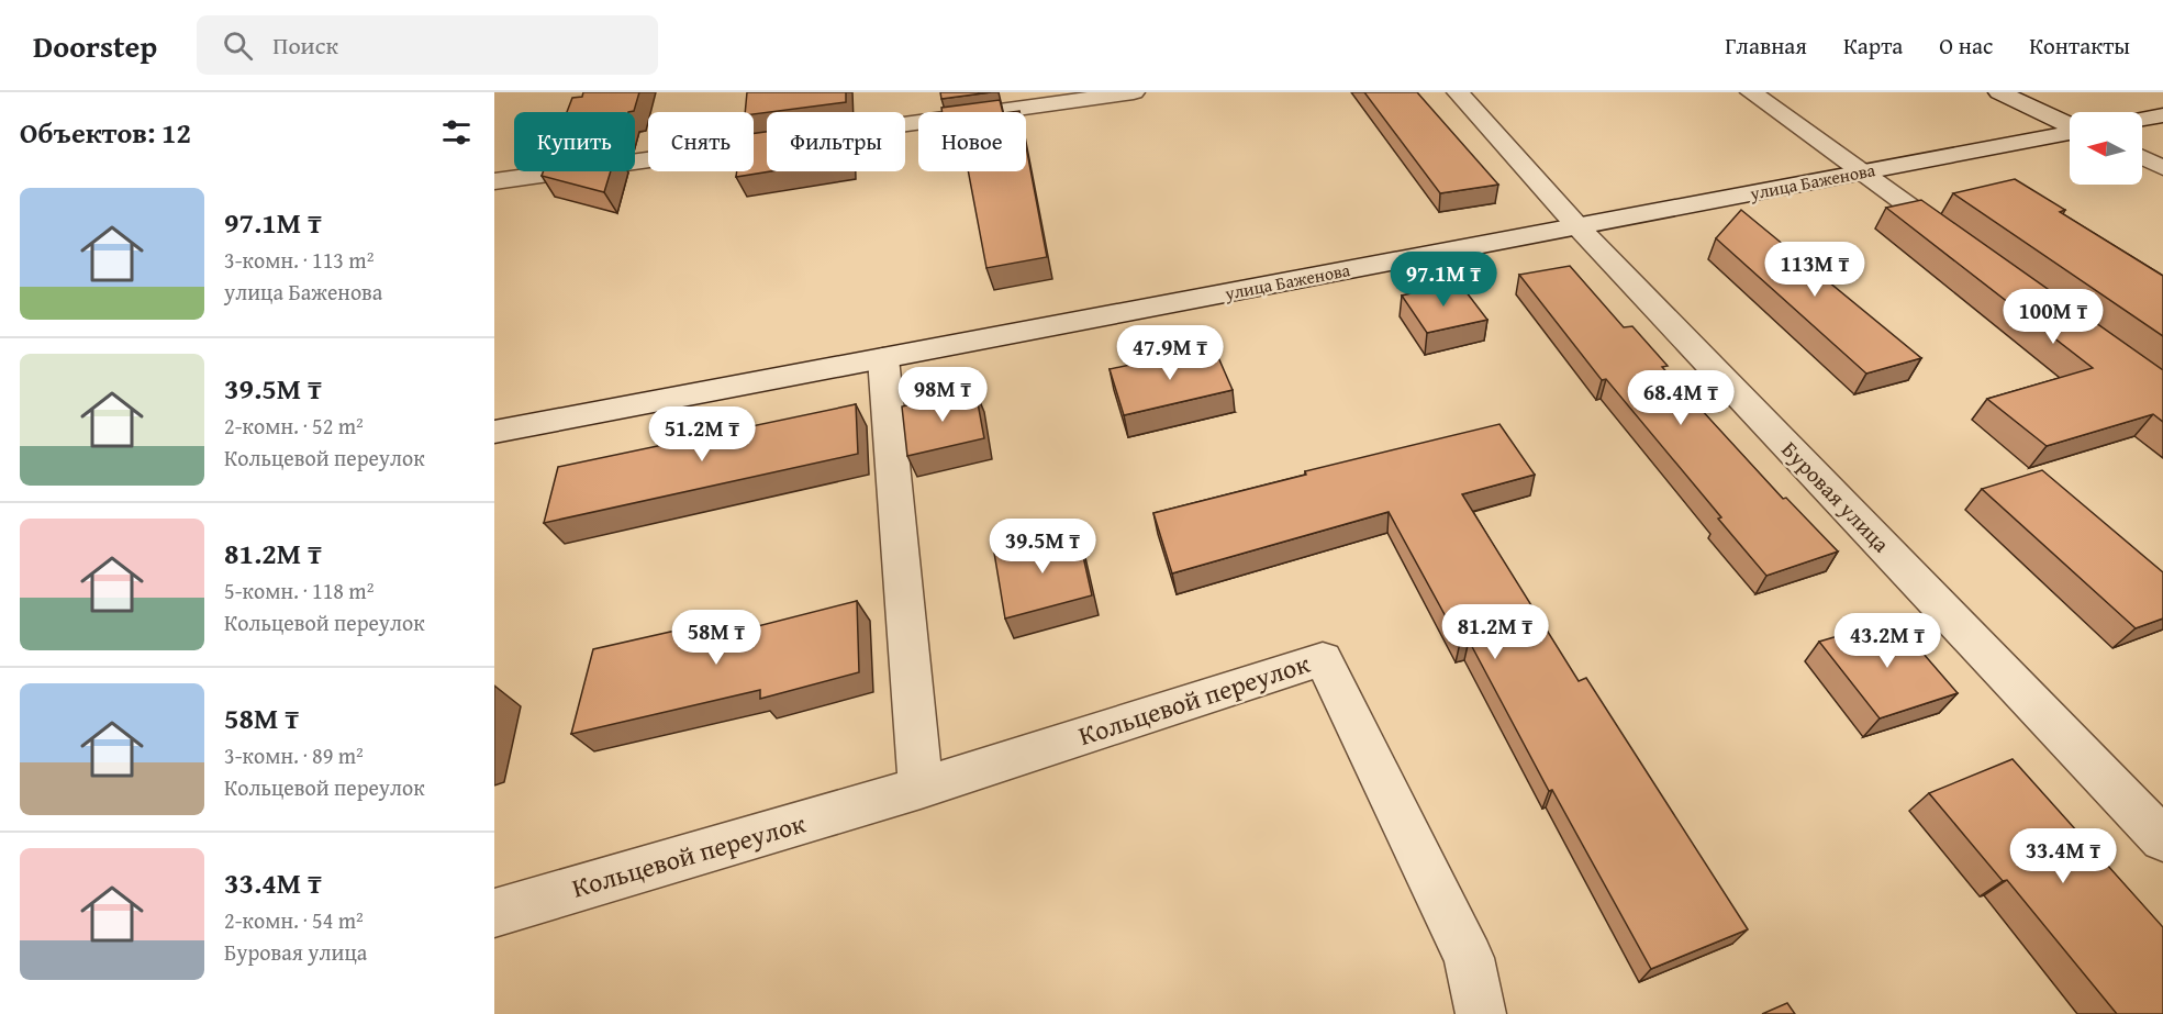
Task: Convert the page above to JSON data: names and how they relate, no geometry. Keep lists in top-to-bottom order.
{
  "streets": {
    "street": ["улица Баженова", "Буровая улица", "Кольцевой переулок"]
  },
  "crossings": [
    ["улица Баженова", "Буровая улица"]
  ],
  "north": "left",
  "page": {
    "header": "Doorstep",
    "search": "Поиск",
    "nav": [
      "Главная",
      "Карта",
      "О нас",
      "Контакты"
    ],
    "heading": "Объектов: 12",
    "chip": [
      "Купить",
      "Снять",
      "Фильтры",
      "Новое"
    ],
    "list": [
      {
        "name": "97.1M ₸",
        "note": "3-комн. · 113 m² · улица Баженова"
      },
      {
        "name": "39.5M ₸",
        "note": "2-комн. · 52 m² · Кольцевой переулок"
      },
      {
        "name": "81.2M ₸",
        "note": "5-комн. · 118 m² · Кольцевой переулок"
      },
      {
        "name": "58M ₸",
        "note": "3-комн. · 89 m² · Кольцевой переулок"
      },
      {
        "name": "33.4M ₸",
        "note": "2-комн. · 54 m² · Буровая улица"
      }
    ],
    "price": [
      "113M ₸",
      "97.1M ₸",
      "100M ₸",
      "47.9M ₸",
      "98M ₸",
      "68.4M ₸",
      "51.2M ₸",
      "39.5M ₸",
      "81.2M ₸",
      "58M ₸",
      "43.2M ₸",
      "33.4M ₸"
    ]
  }
}
